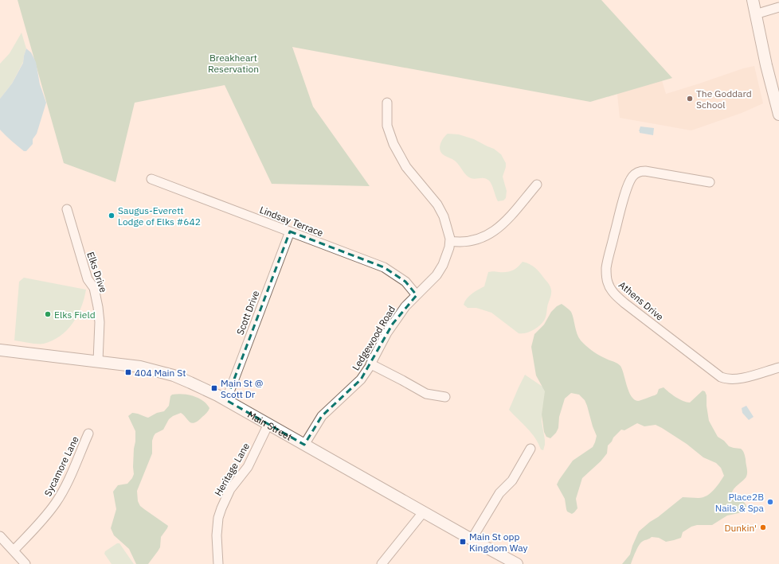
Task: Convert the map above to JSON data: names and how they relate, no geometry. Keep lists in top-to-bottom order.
{
  "streets": {
    "main road": ["Main Street"],
    "street": [
      "Lindsay Terrace",
      "Elks Drive",
      "Athens Drive",
      "Scott Drive",
      "Ledgewood Road",
      "Sycamore Lane",
      "Heritage Lane"
    ]
  },
  "crossings": [
    ["Lindsay Terrace", "Scott Drive"],
    ["Lindsay Terrace", "Ledgewood Road"],
    ["Elks Drive", "Main Street"],
    ["Scott Drive", "Main Street"],
    ["Ledgewood Road", "Main Street"],
    ["Main Street", "Heritage Lane"]
  ],
  "parks": ["Breakheart Reservation"],
  "places": {
    "other": [
      "The Goddard School",
      "Saugus-Everett Lodge of Elks #642",
      "Elks Field",
      "Place2B Nails & Spa",
      "Dunkin'"
    ],
    "transit": ["404 Main St", "Main St @ Scott Dr", "Main St opp Kingdom Way"]
  }
}
